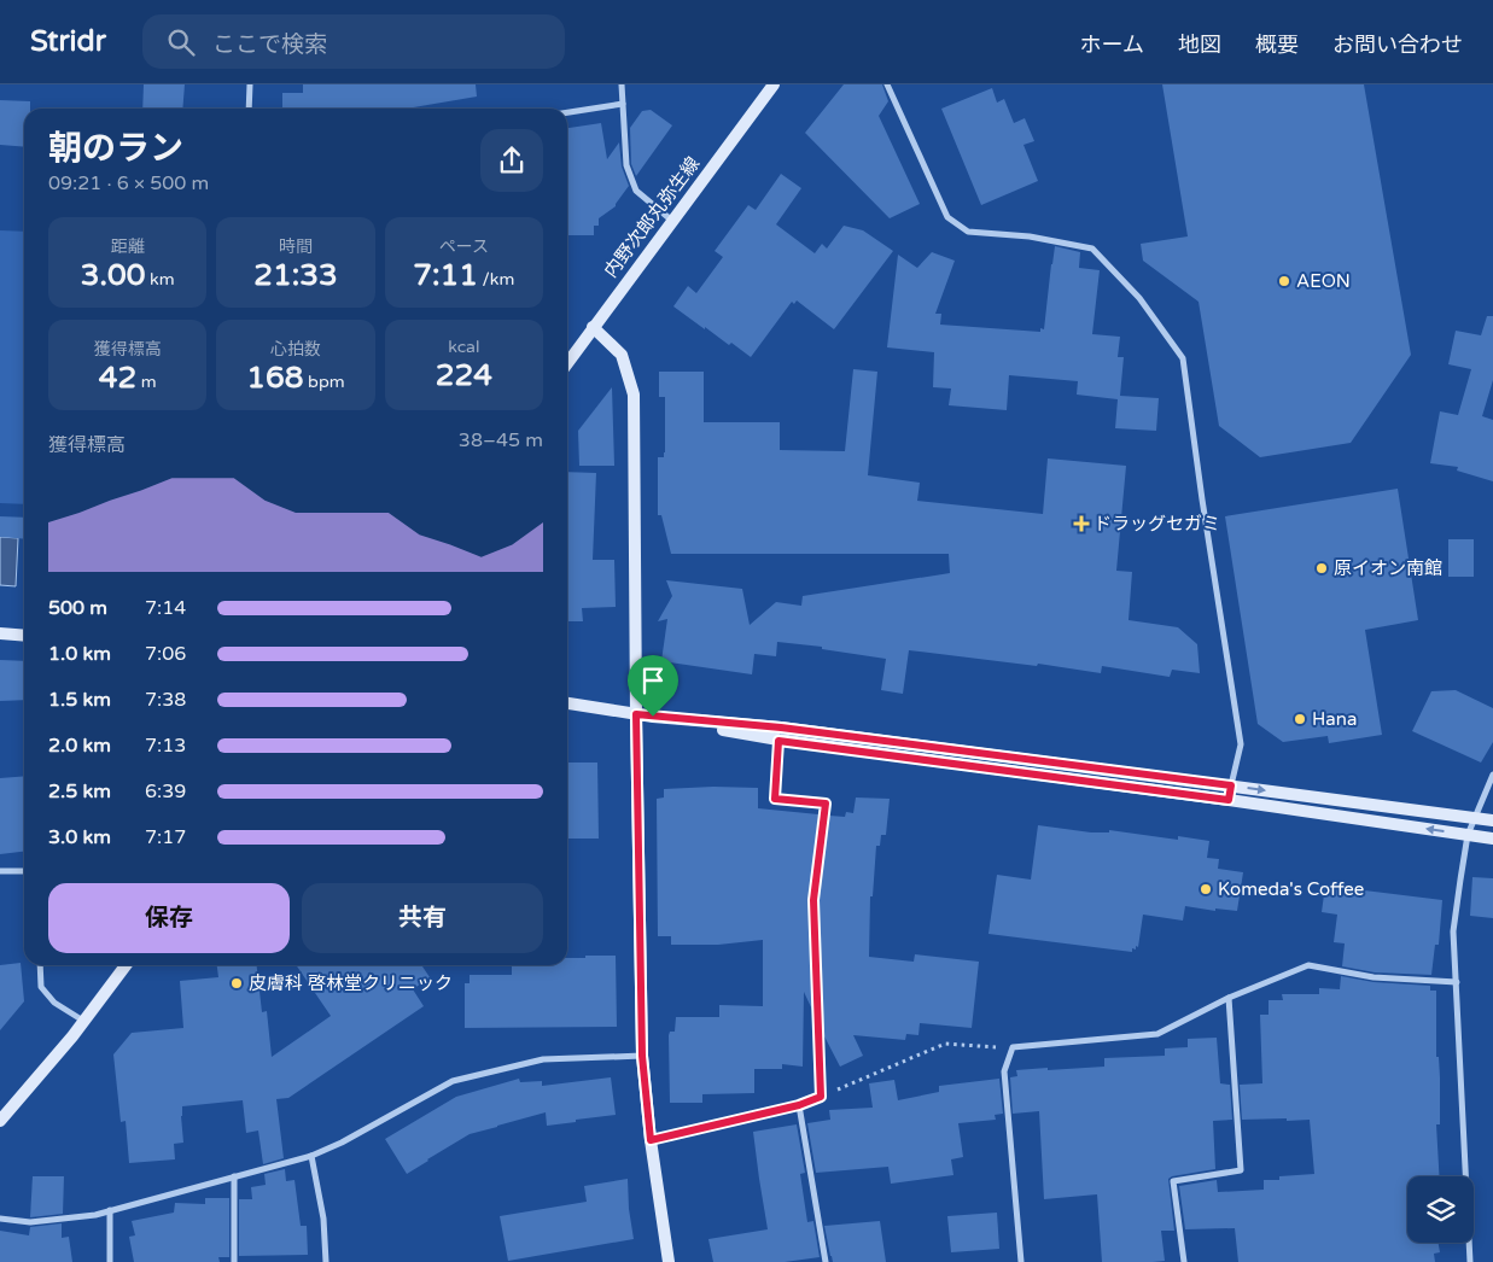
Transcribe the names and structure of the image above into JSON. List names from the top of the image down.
{
  "streets": {
    "street": ["内野次郎丸弥生線"]
  },
  "places": {
    "other": [
      "AEON",
      "原イオン南館",
      "Hana",
      "Komeda's Coffee",
      "皮膚科 啓林堂クリニック"
    ],
    "health": ["ドラッグセガミ"]
  },
  "page": {
    "header": "Stridr",
    "search": "ここで検索",
    "nav": [
      "ホーム",
      "地図",
      "概要",
      "お問い合わせ"
    ],
    "heading": ["朝のラン", "09:21 · 6 × 500 m"],
    "stats": [
      ["距離", "3.00 km"],
      ["時間", "21:33"],
      ["ペース", "7:11 /km"],
      ["獲得標高", "42 m"],
      ["心拍数", "168 bpm"],
      ["kcal", "224"]
    ],
    "chart": ["獲得標高", "38–45 m"],
    "list": [
      {
        "name": "500 m",
        "note": "7:14"
      },
      {
        "name": "1.0 km",
        "note": "7:06"
      },
      {
        "name": "1.5 km",
        "note": "7:38"
      },
      {
        "name": "2.0 km",
        "note": "7:13"
      },
      {
        "name": "2.5 km",
        "note": "6:39"
      },
      {
        "name": "3.0 km",
        "note": "7:17"
      }
    ],
    "buttons": ["保存", "共有"]
  }
}
